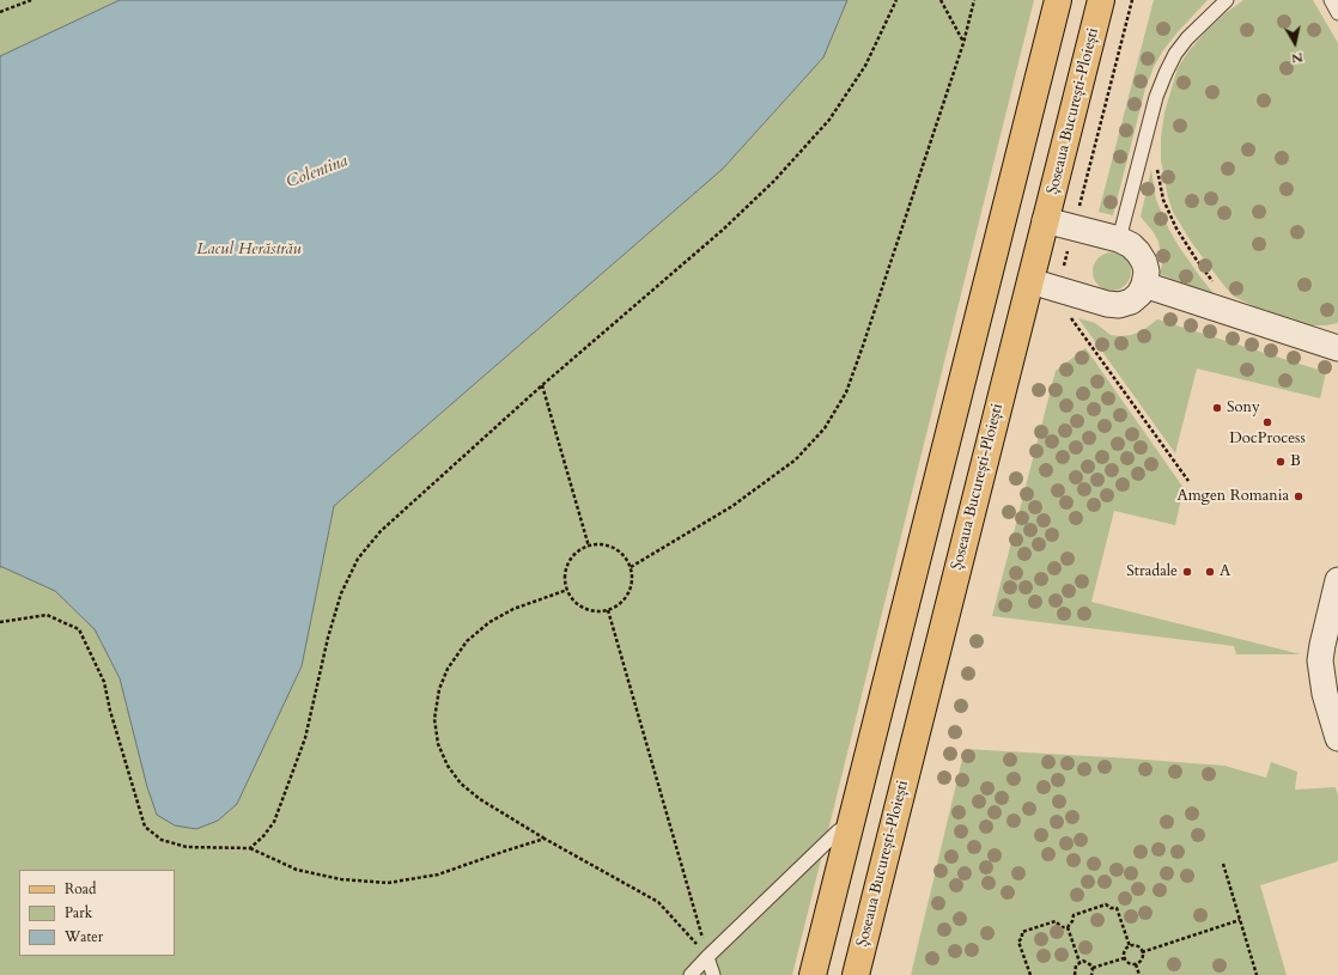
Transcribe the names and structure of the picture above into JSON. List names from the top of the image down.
{
  "streets": {
    "main road": ["Șoseaua București-Ploiești"]
  },
  "water": ["Colentina", "Lacul Herăstrău"],
  "places": [
    "Sony",
    "DocProcess",
    "B",
    "Amgen Romania",
    "Stradale",
    "A"
  ],
  "legend": ["Road", "Park", "Water"],
  "north": "bottom"
}
